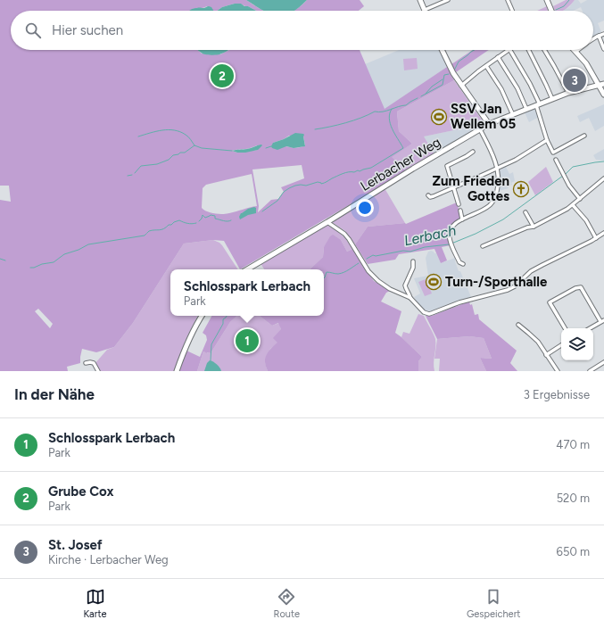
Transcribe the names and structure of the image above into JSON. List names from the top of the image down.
{
  "streets": {
    "street": ["Lerbacher Weg"]
  },
  "water": ["Lerbach"],
  "places": {
    "sports": ["SSV Jan Wellem 05", "Turn-/Sporthalle"],
    "church": ["Zum Frieden Gottes"]
  },
  "page": {
    "search": "Hier suchen",
    "pins": ["2", "3", "1"],
    "popup": ["Schlosspark Lerbach", "Park"],
    "heading": ["In der Nähe", "3 Ergebnisse"],
    "list": [
      {
        "mark": "1",
        "name": "Schlosspark Lerbach",
        "note": "Park",
        "value": "470 m"
      },
      {
        "mark": "2",
        "name": "Grube Cox",
        "note": "Park",
        "value": "520 m"
      },
      {
        "mark": "3",
        "name": "St. Josef",
        "note": "Kirche · Lerbacher Weg",
        "value": "650 m"
      }
    ],
    "nav": ["Karte", "Route", "Gespeichert"]
  }
}
